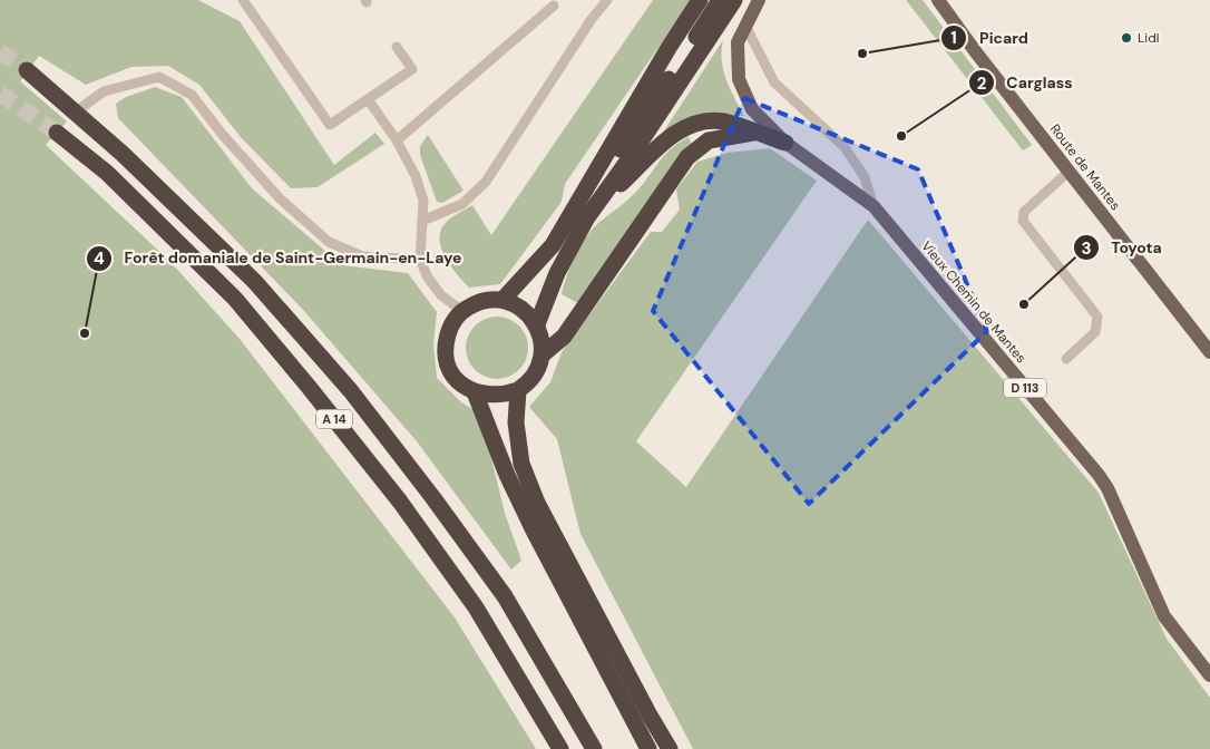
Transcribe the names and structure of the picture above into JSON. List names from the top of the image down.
{
  "streets": {
    "highway": ["A 14"],
    "main road": ["Route de Mantes", "Vieux Chemin de Mantes", "D 113"]
  },
  "places": [
    "Lidl",
    "Picard",
    "Carglass",
    "Toyota",
    "Forêt domaniale de Saint-Germain-en-Laye"
  ]
}
